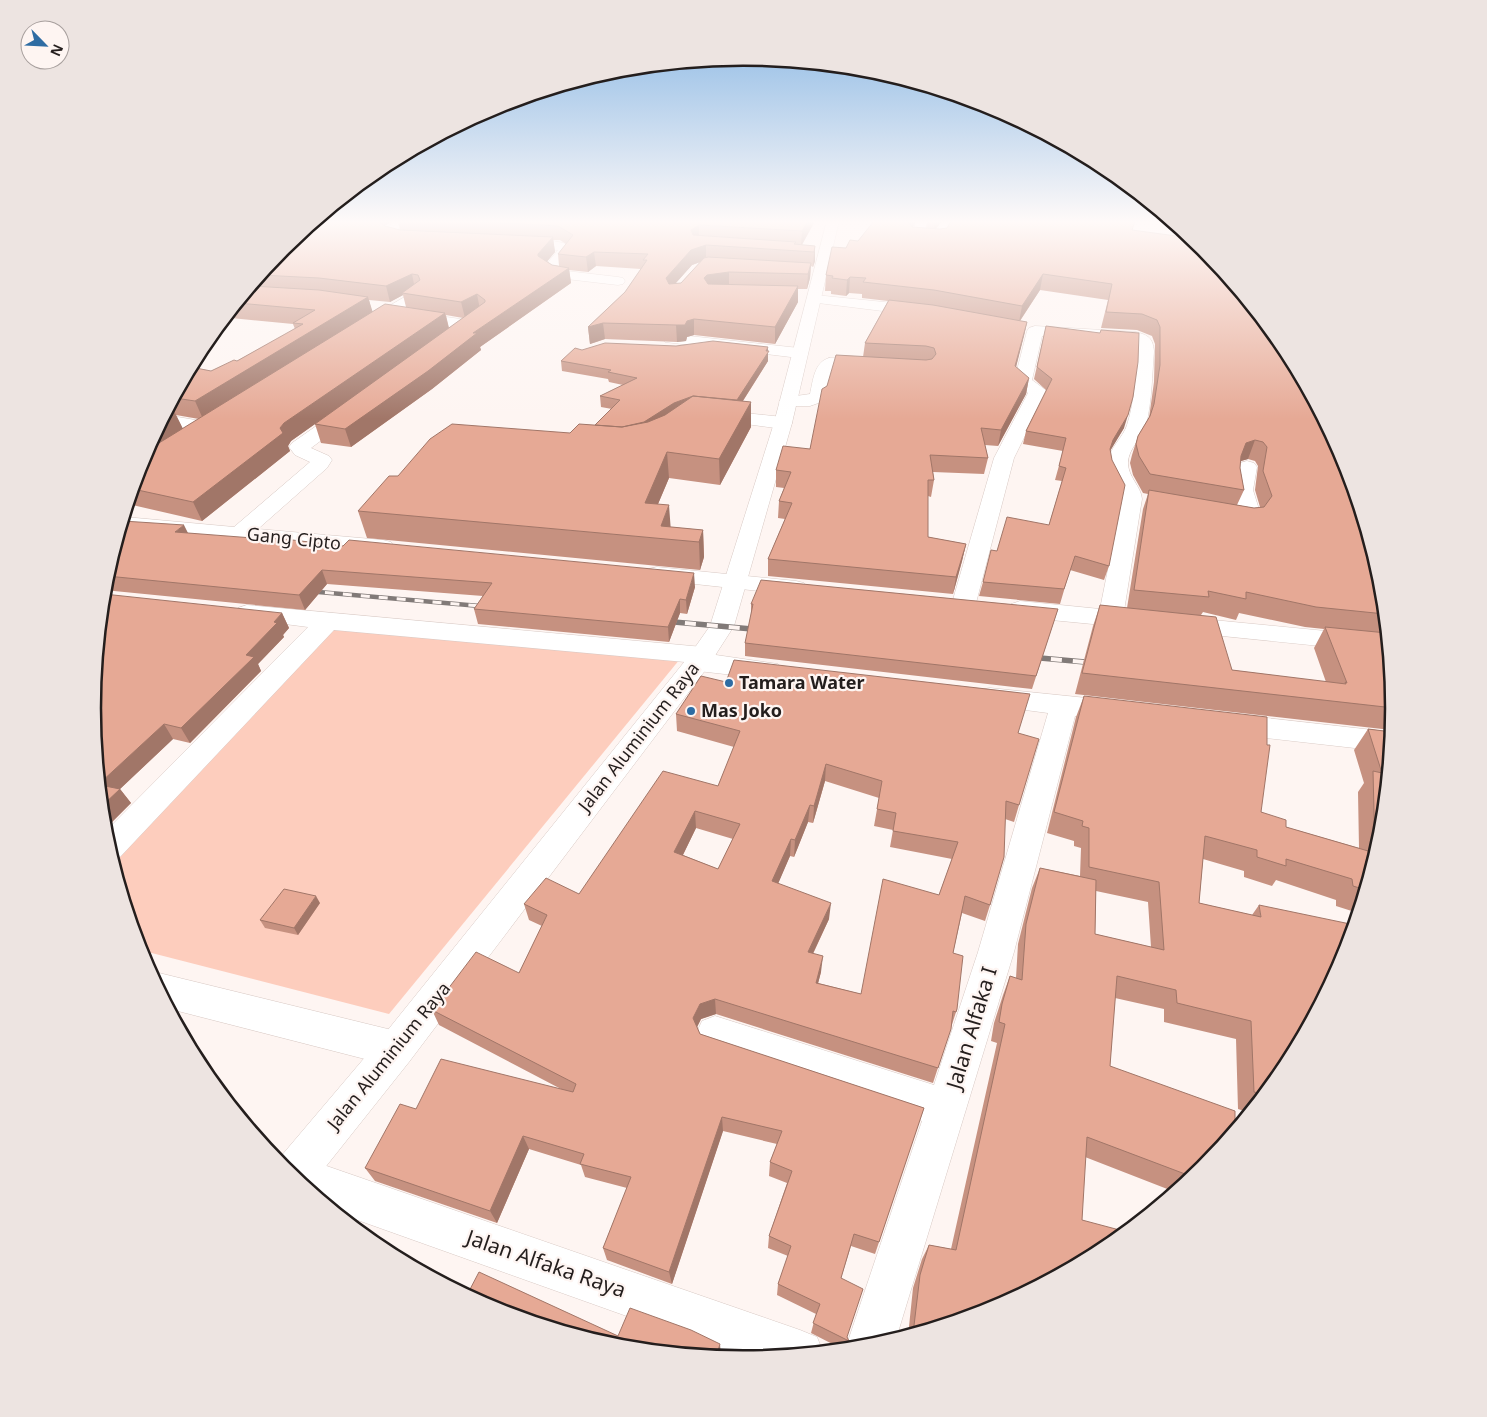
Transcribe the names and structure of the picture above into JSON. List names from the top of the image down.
{
  "streets": {
    "street": [
      "Gang Cipto",
      "Jalan Aluminium Raya",
      "Jalan Alfaka I",
      "Jalan Alfaka Raya"
    ]
  },
  "places": ["Tamara Water", "Mas Joko"],
  "north": "bottom right"
}
